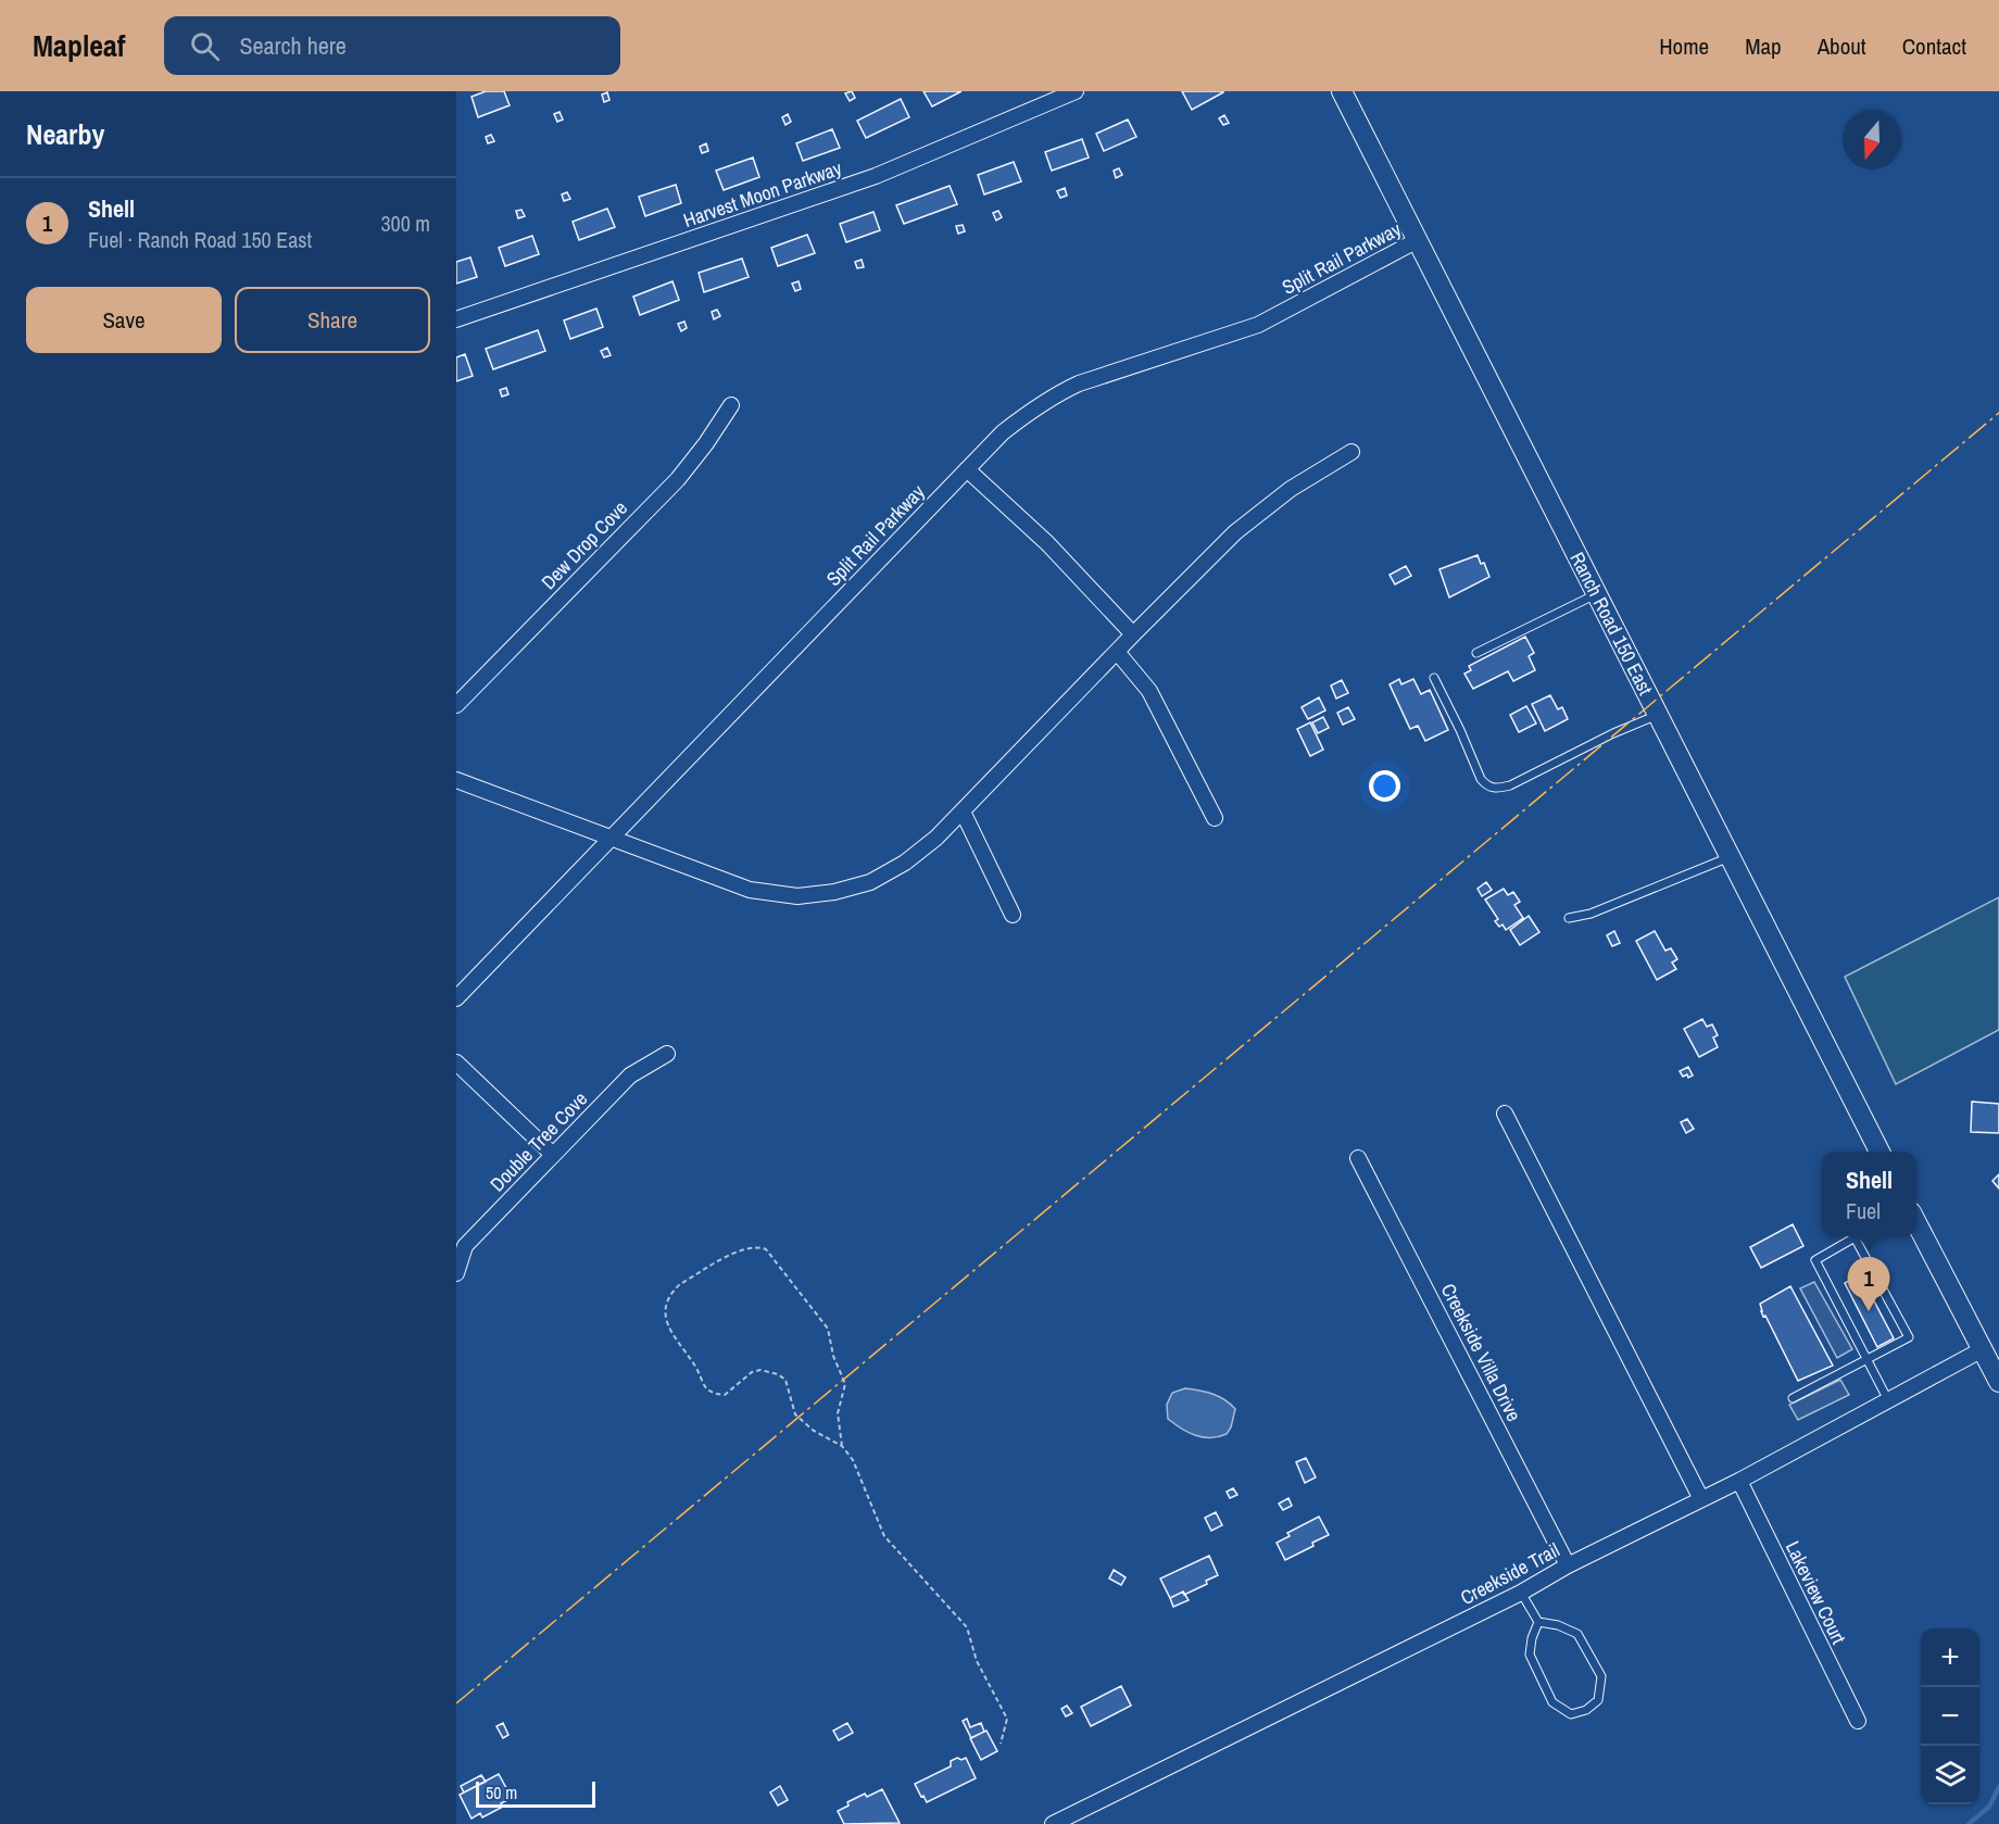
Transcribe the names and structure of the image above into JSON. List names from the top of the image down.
{
  "streets": {
    "main road": ["Ranch Road 150 East"],
    "street": [
      "Harvest Moon Parkway",
      "Split Rail Parkway",
      "Dew Drop Cove",
      "Double Tree Cove",
      "Creekside Villa Drive",
      "Creekside Trail",
      "Lakeview Court"
    ]
  },
  "crossings": [
    ["Split Rail Parkway", "Ranch Road 150 East"],
    ["Creekside Villa Drive", "Creekside Trail"],
    ["Creekside Trail", "Lakeview Court"]
  ],
  "scale_bar": "50 m",
  "north": "bottom",
  "page": {
    "header": "Mapleaf",
    "search": "Search here",
    "nav": [
      "Home",
      "Map",
      "About",
      "Contact"
    ],
    "heading": "Nearby",
    "list": [
      {
        "mark": "1",
        "name": "Shell",
        "note": "Fuel · Ranch Road 150 East",
        "value": "300 m"
      }
    ],
    "buttons": ["Save", "Share"],
    "popup": ["Shell", "Fuel"],
    "pins": "1",
    "map_buttons": ["+", "−"],
    "scale": "50 m"
  }
}
